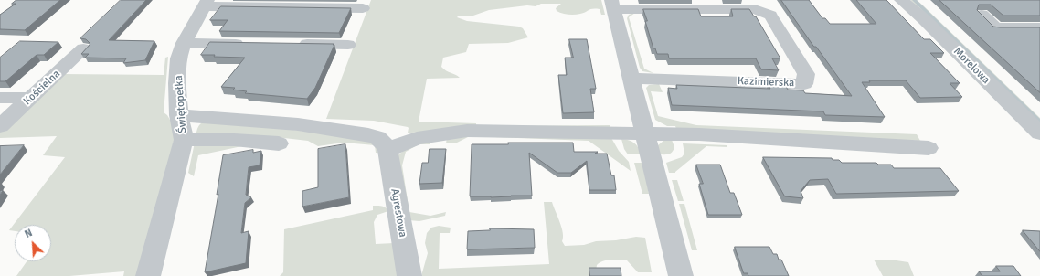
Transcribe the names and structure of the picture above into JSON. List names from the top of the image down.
{
  "streets": {
    "street": [
      "Morelowa",
      "Kazimierska",
      "Kościelna",
      "Świętopełka",
      "Agrestowa"
    ]
  },
  "north": "top left"
}
